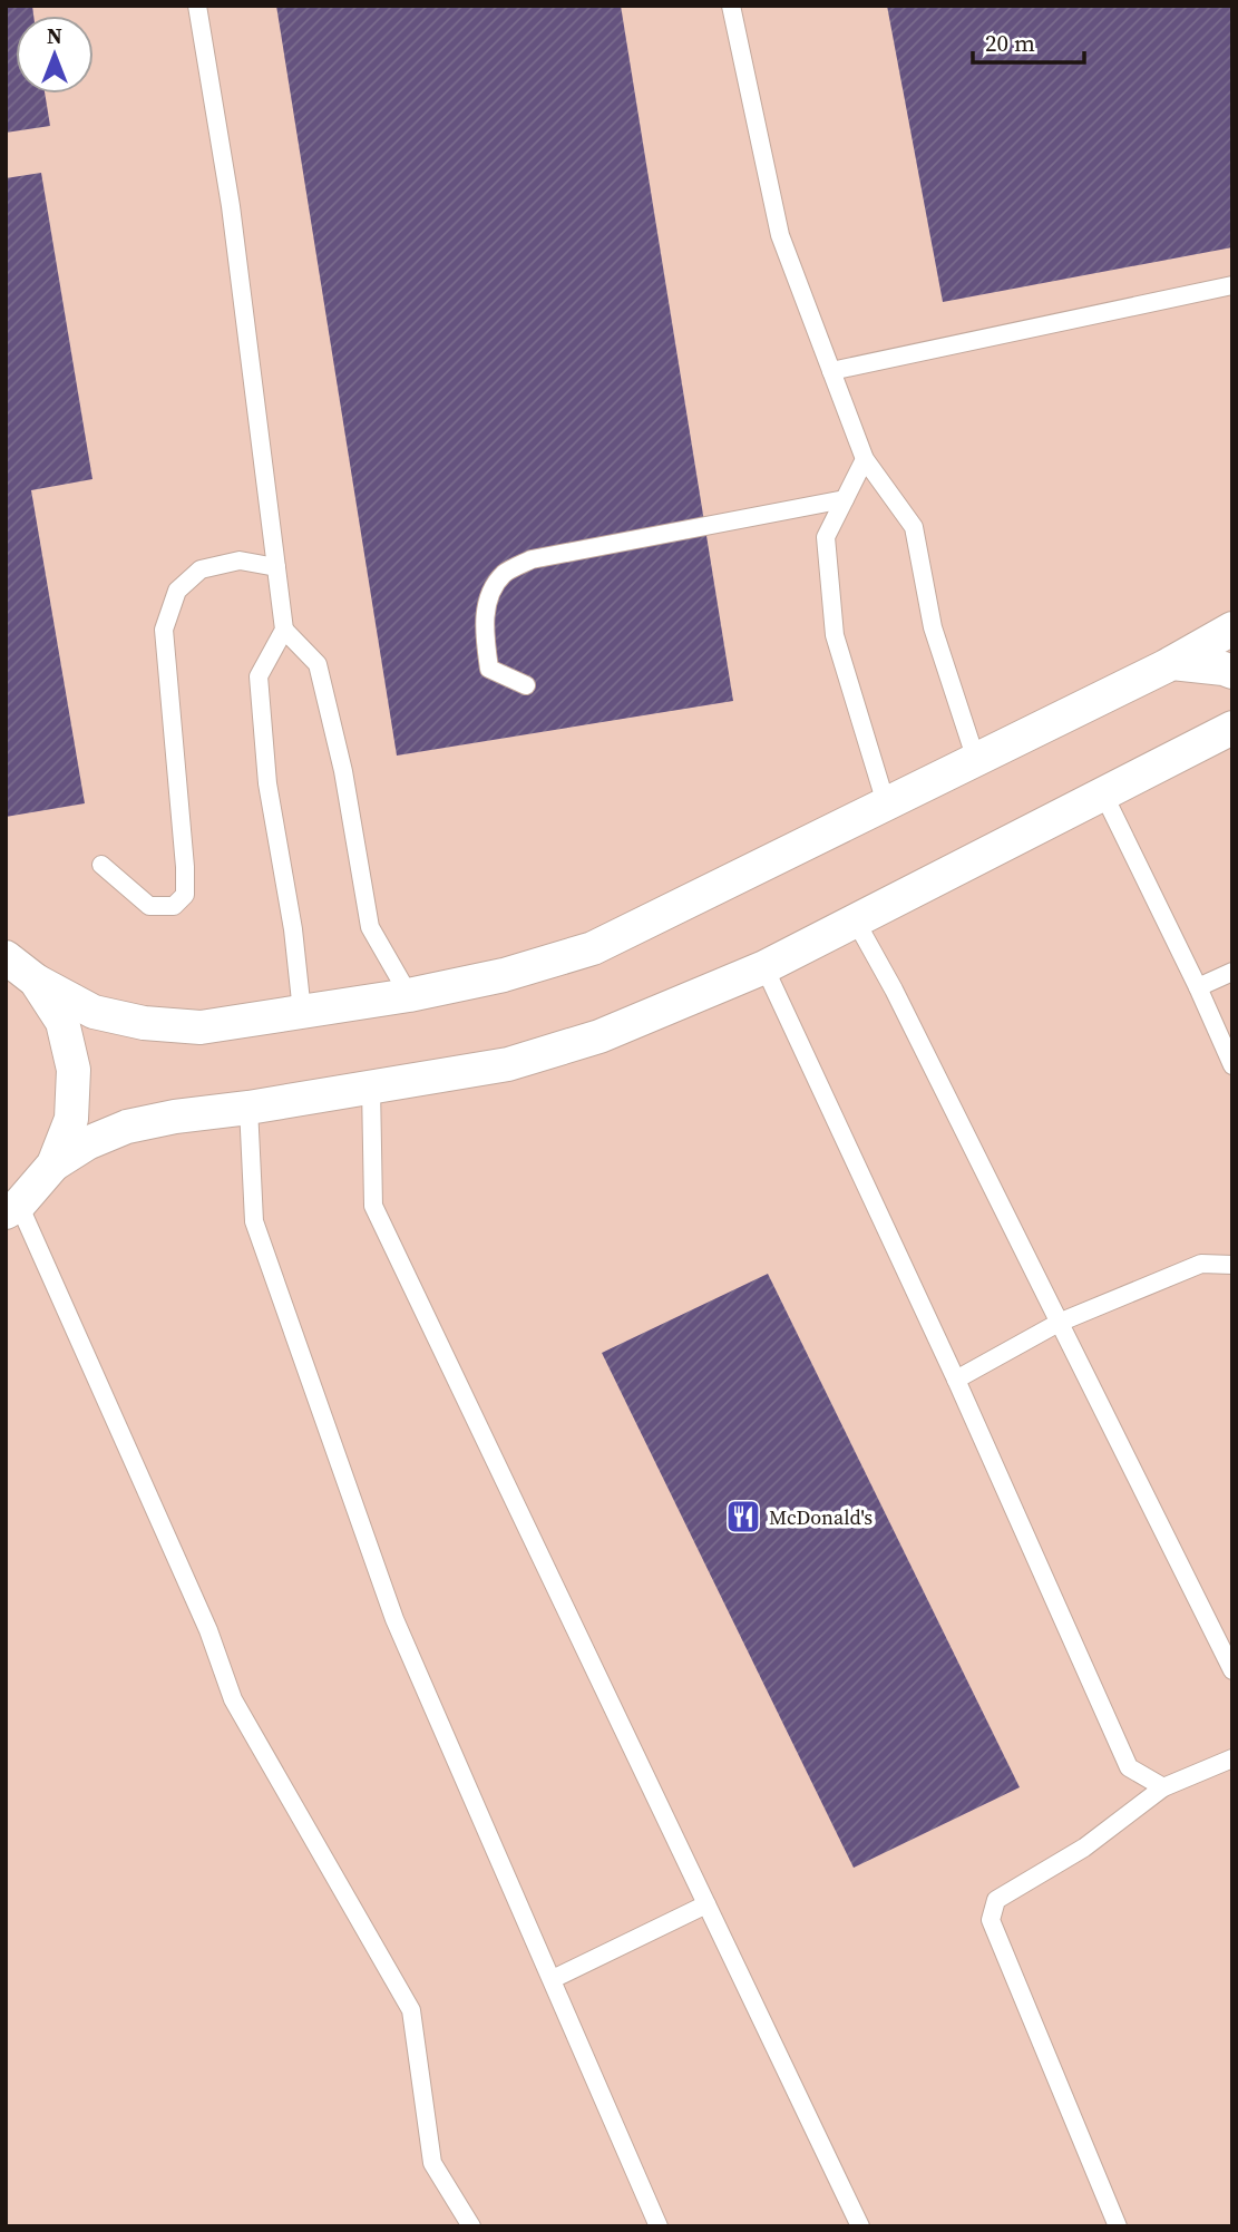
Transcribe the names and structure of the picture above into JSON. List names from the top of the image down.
{
  "places": {
    "restaurant": ["McDonald's"]
  },
  "scale_bar": "20 m",
  "north": "top"
}
